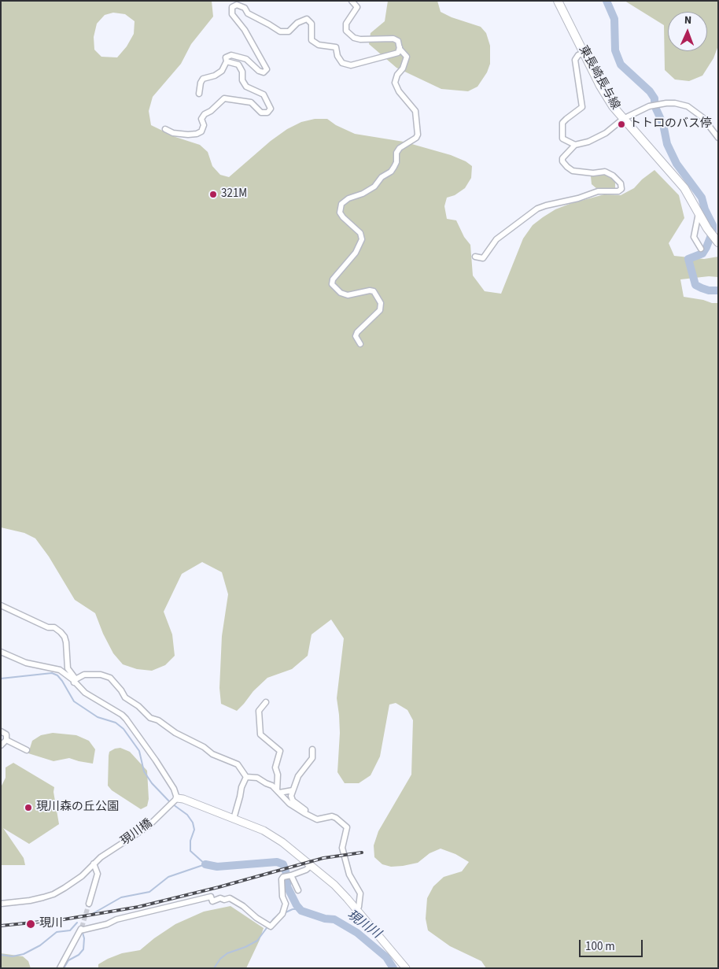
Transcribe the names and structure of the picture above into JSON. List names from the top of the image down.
{
  "streets": {
    "main road": ["東長崎長与線"],
    "street": ["現川橋"]
  },
  "water": ["現川川"],
  "places": [
    "トトロのバス停",
    "321M",
    "現川森の丘公園",
    "現川"
  ],
  "scale_bar": "100 m",
  "north": "top"
}
